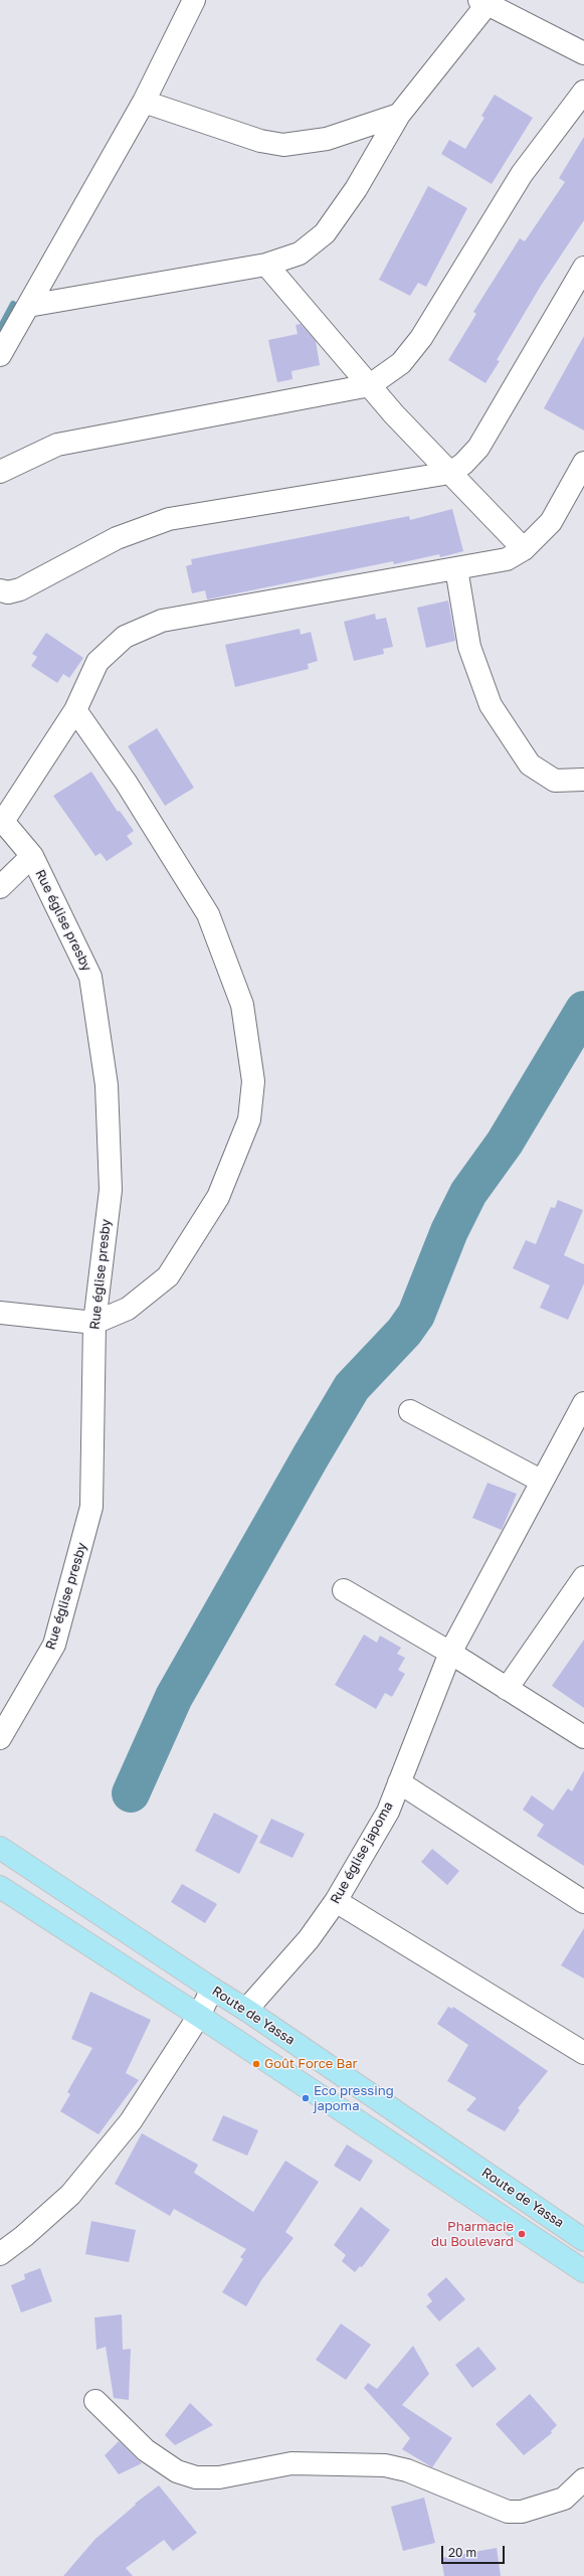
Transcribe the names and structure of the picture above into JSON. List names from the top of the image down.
{
  "streets": {
    "main road": ["Route de Yassa"],
    "street": ["Rue église presby", "Rue église japoma"]
  },
  "crossings": [
    ["Rue église japoma", "Route de Yassa"]
  ],
  "places": ["Goût Force Bar", "Eco pressing japoma", "Pharmacie du Boulevard"],
  "scale_bar": "20 m"
}
